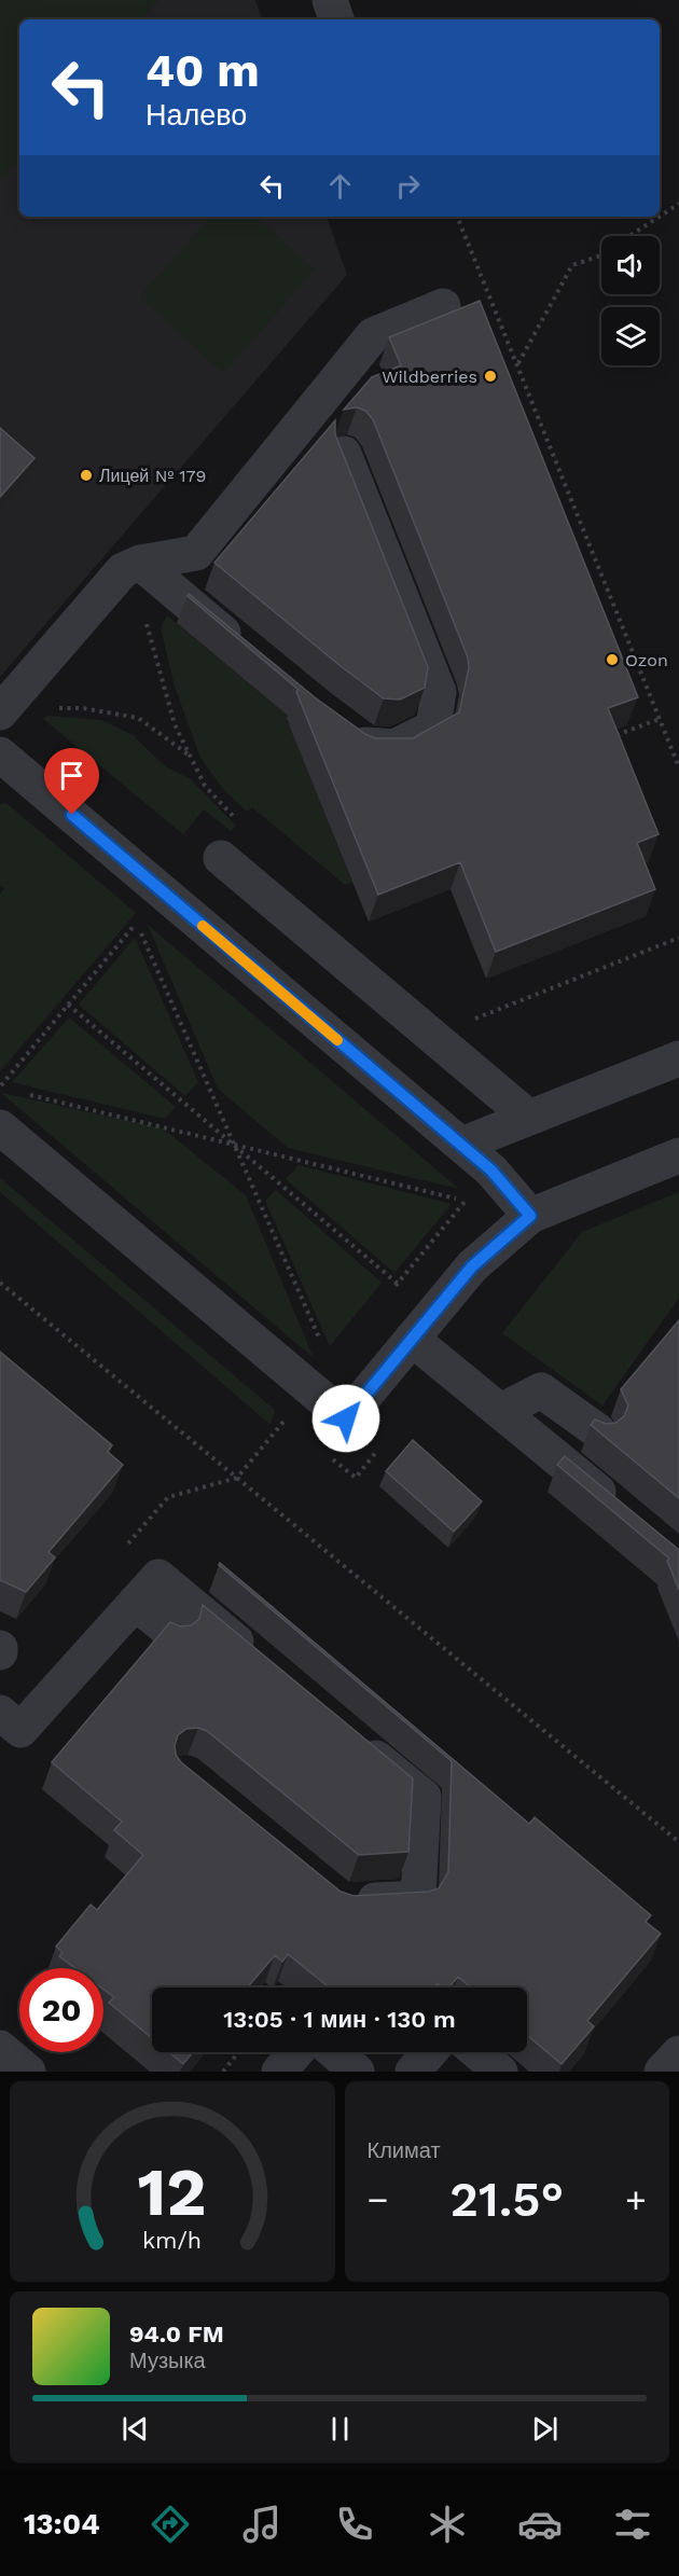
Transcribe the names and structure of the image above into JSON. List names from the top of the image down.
{
  "places": ["Wildberries", "Лицей № 179", "Ozon"],
  "page": {
    "turn": ["40 m", "Налево"],
    "limit": "20",
    "trip": "13:05 · 1 мин · 130 m",
    "tile": "Климат",
    "heat": ["−", "21.5°", "+"],
    "song": ["94.0 FM", "Музыка"],
    "tabs": "13:04",
    "gauge": ["12", "km/h"]
  }
}
